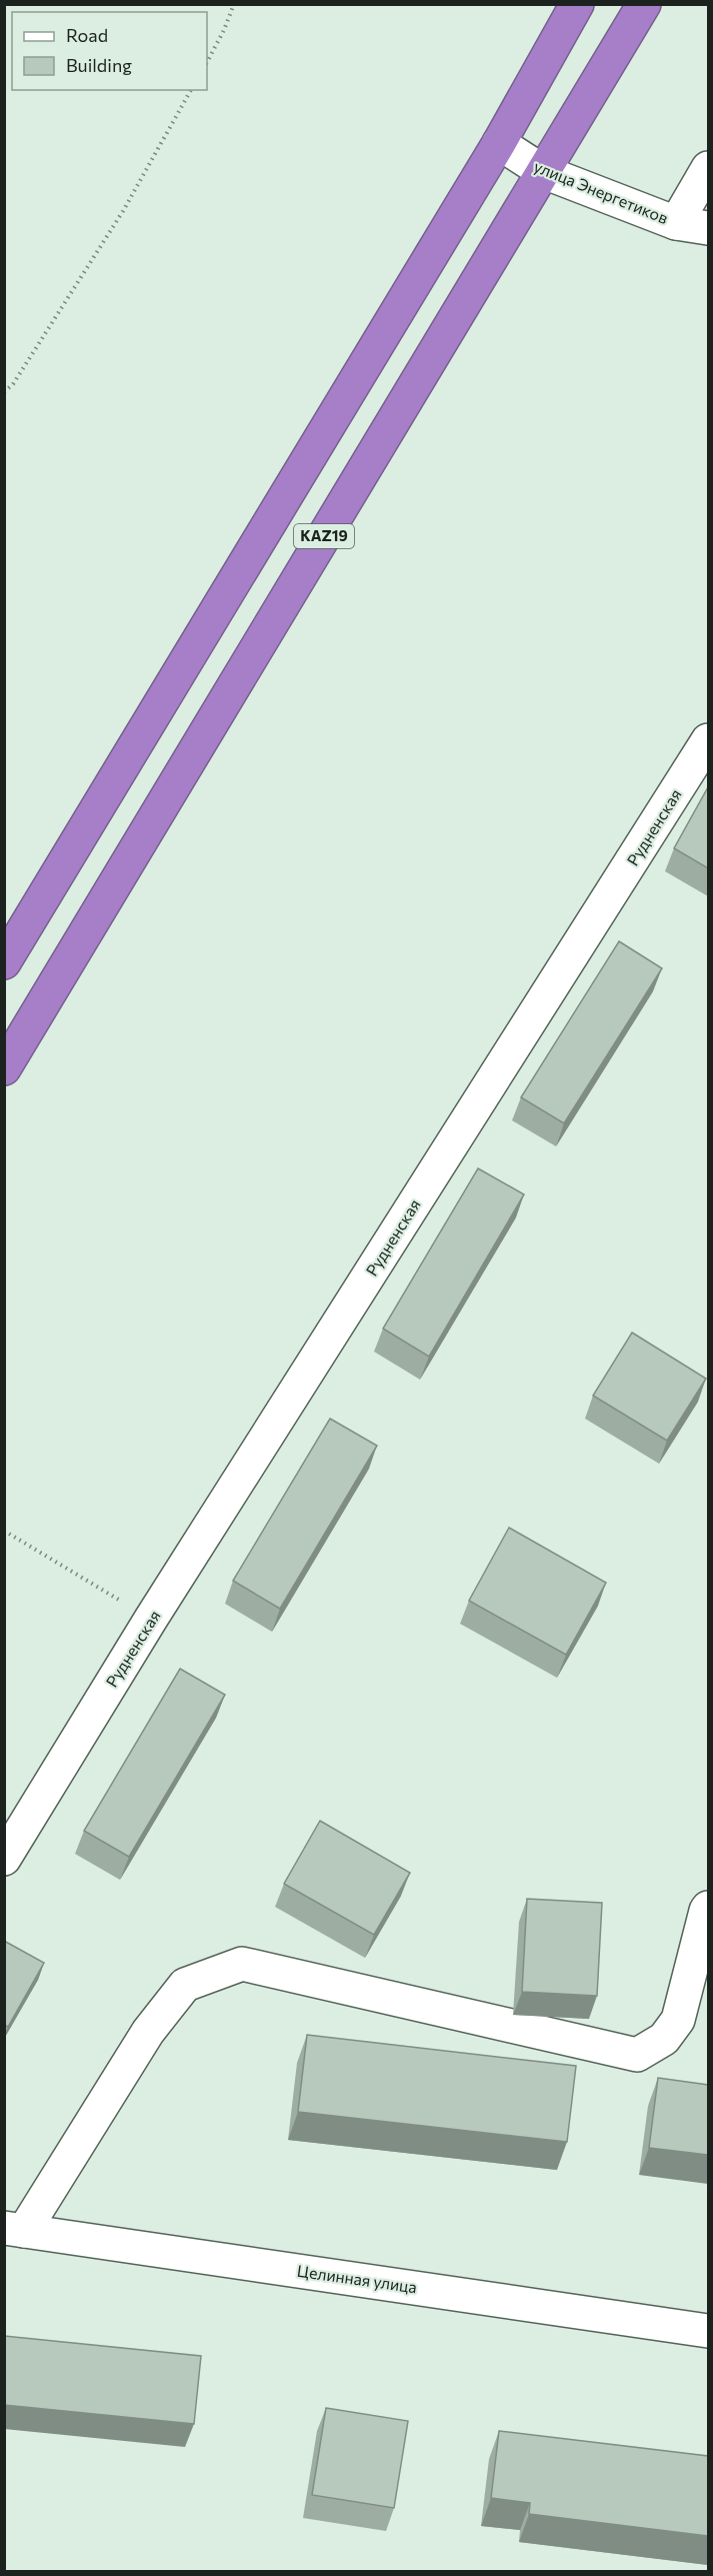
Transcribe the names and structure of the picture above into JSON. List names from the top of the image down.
{
  "streets": {
    "highway": ["KAZ19"],
    "street": ["улица Энергетиков", "Рудненская", "Целинная улица"]
  },
  "crossings": [
    ["улица Энергетиков", "KAZ19"]
  ],
  "legend": ["Road", "Building"]
}
